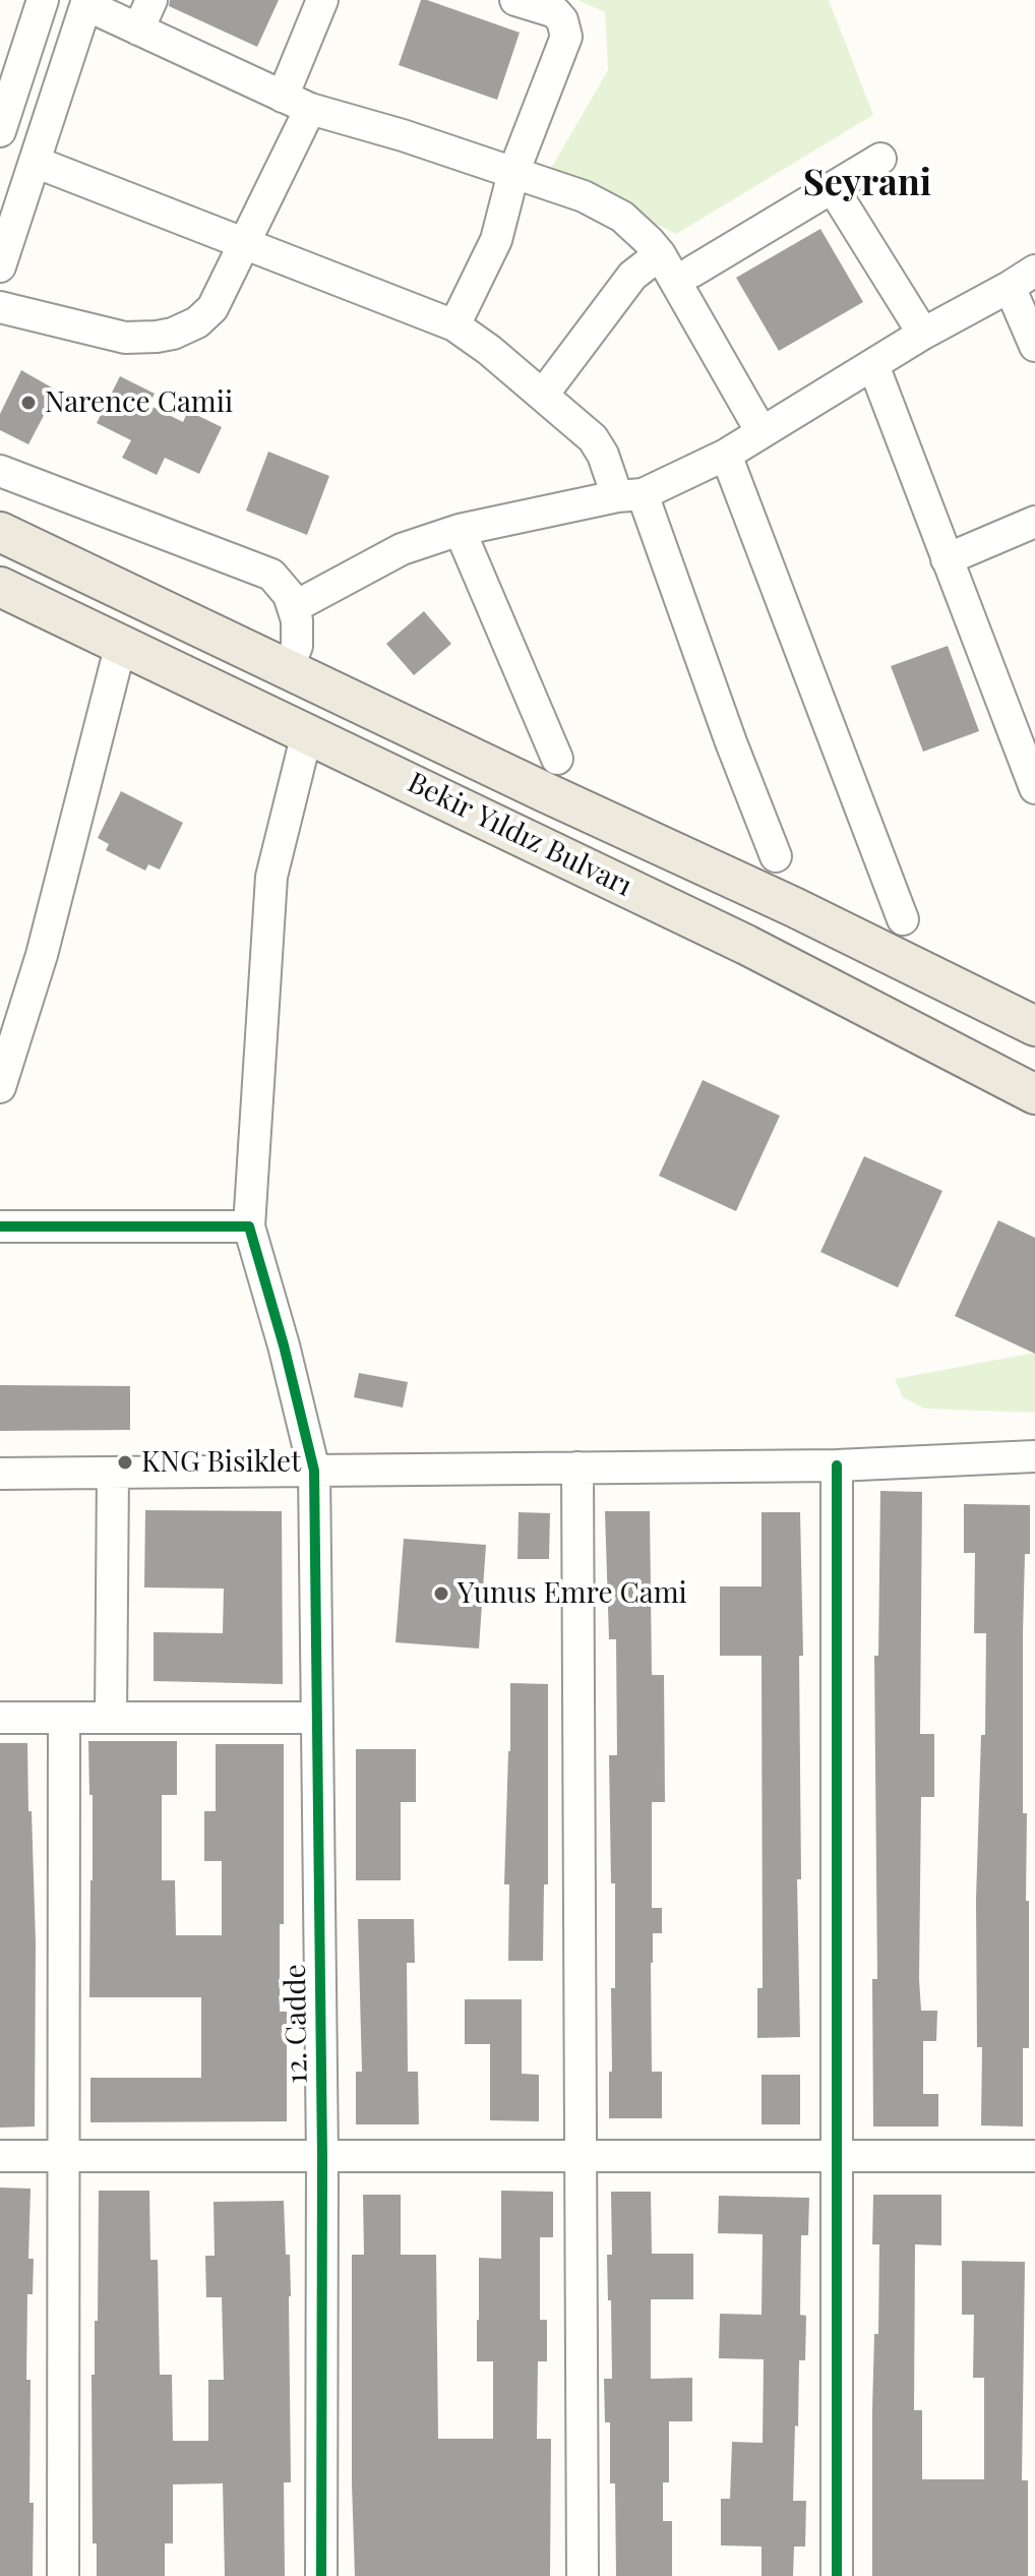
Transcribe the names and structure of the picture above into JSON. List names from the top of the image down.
{
  "streets": {
    "main road": ["Bekir Yıldız Bulvarı"],
    "street": ["12. Cadde"]
  },
  "crossings": [
    ["Bekir Yıldız Bulvarı", "12. Cadde"]
  ],
  "districts": ["Seyrani"],
  "places": ["Narence Camii", "KNG Bisiklet", "Yunus Emre Cami"]
}
